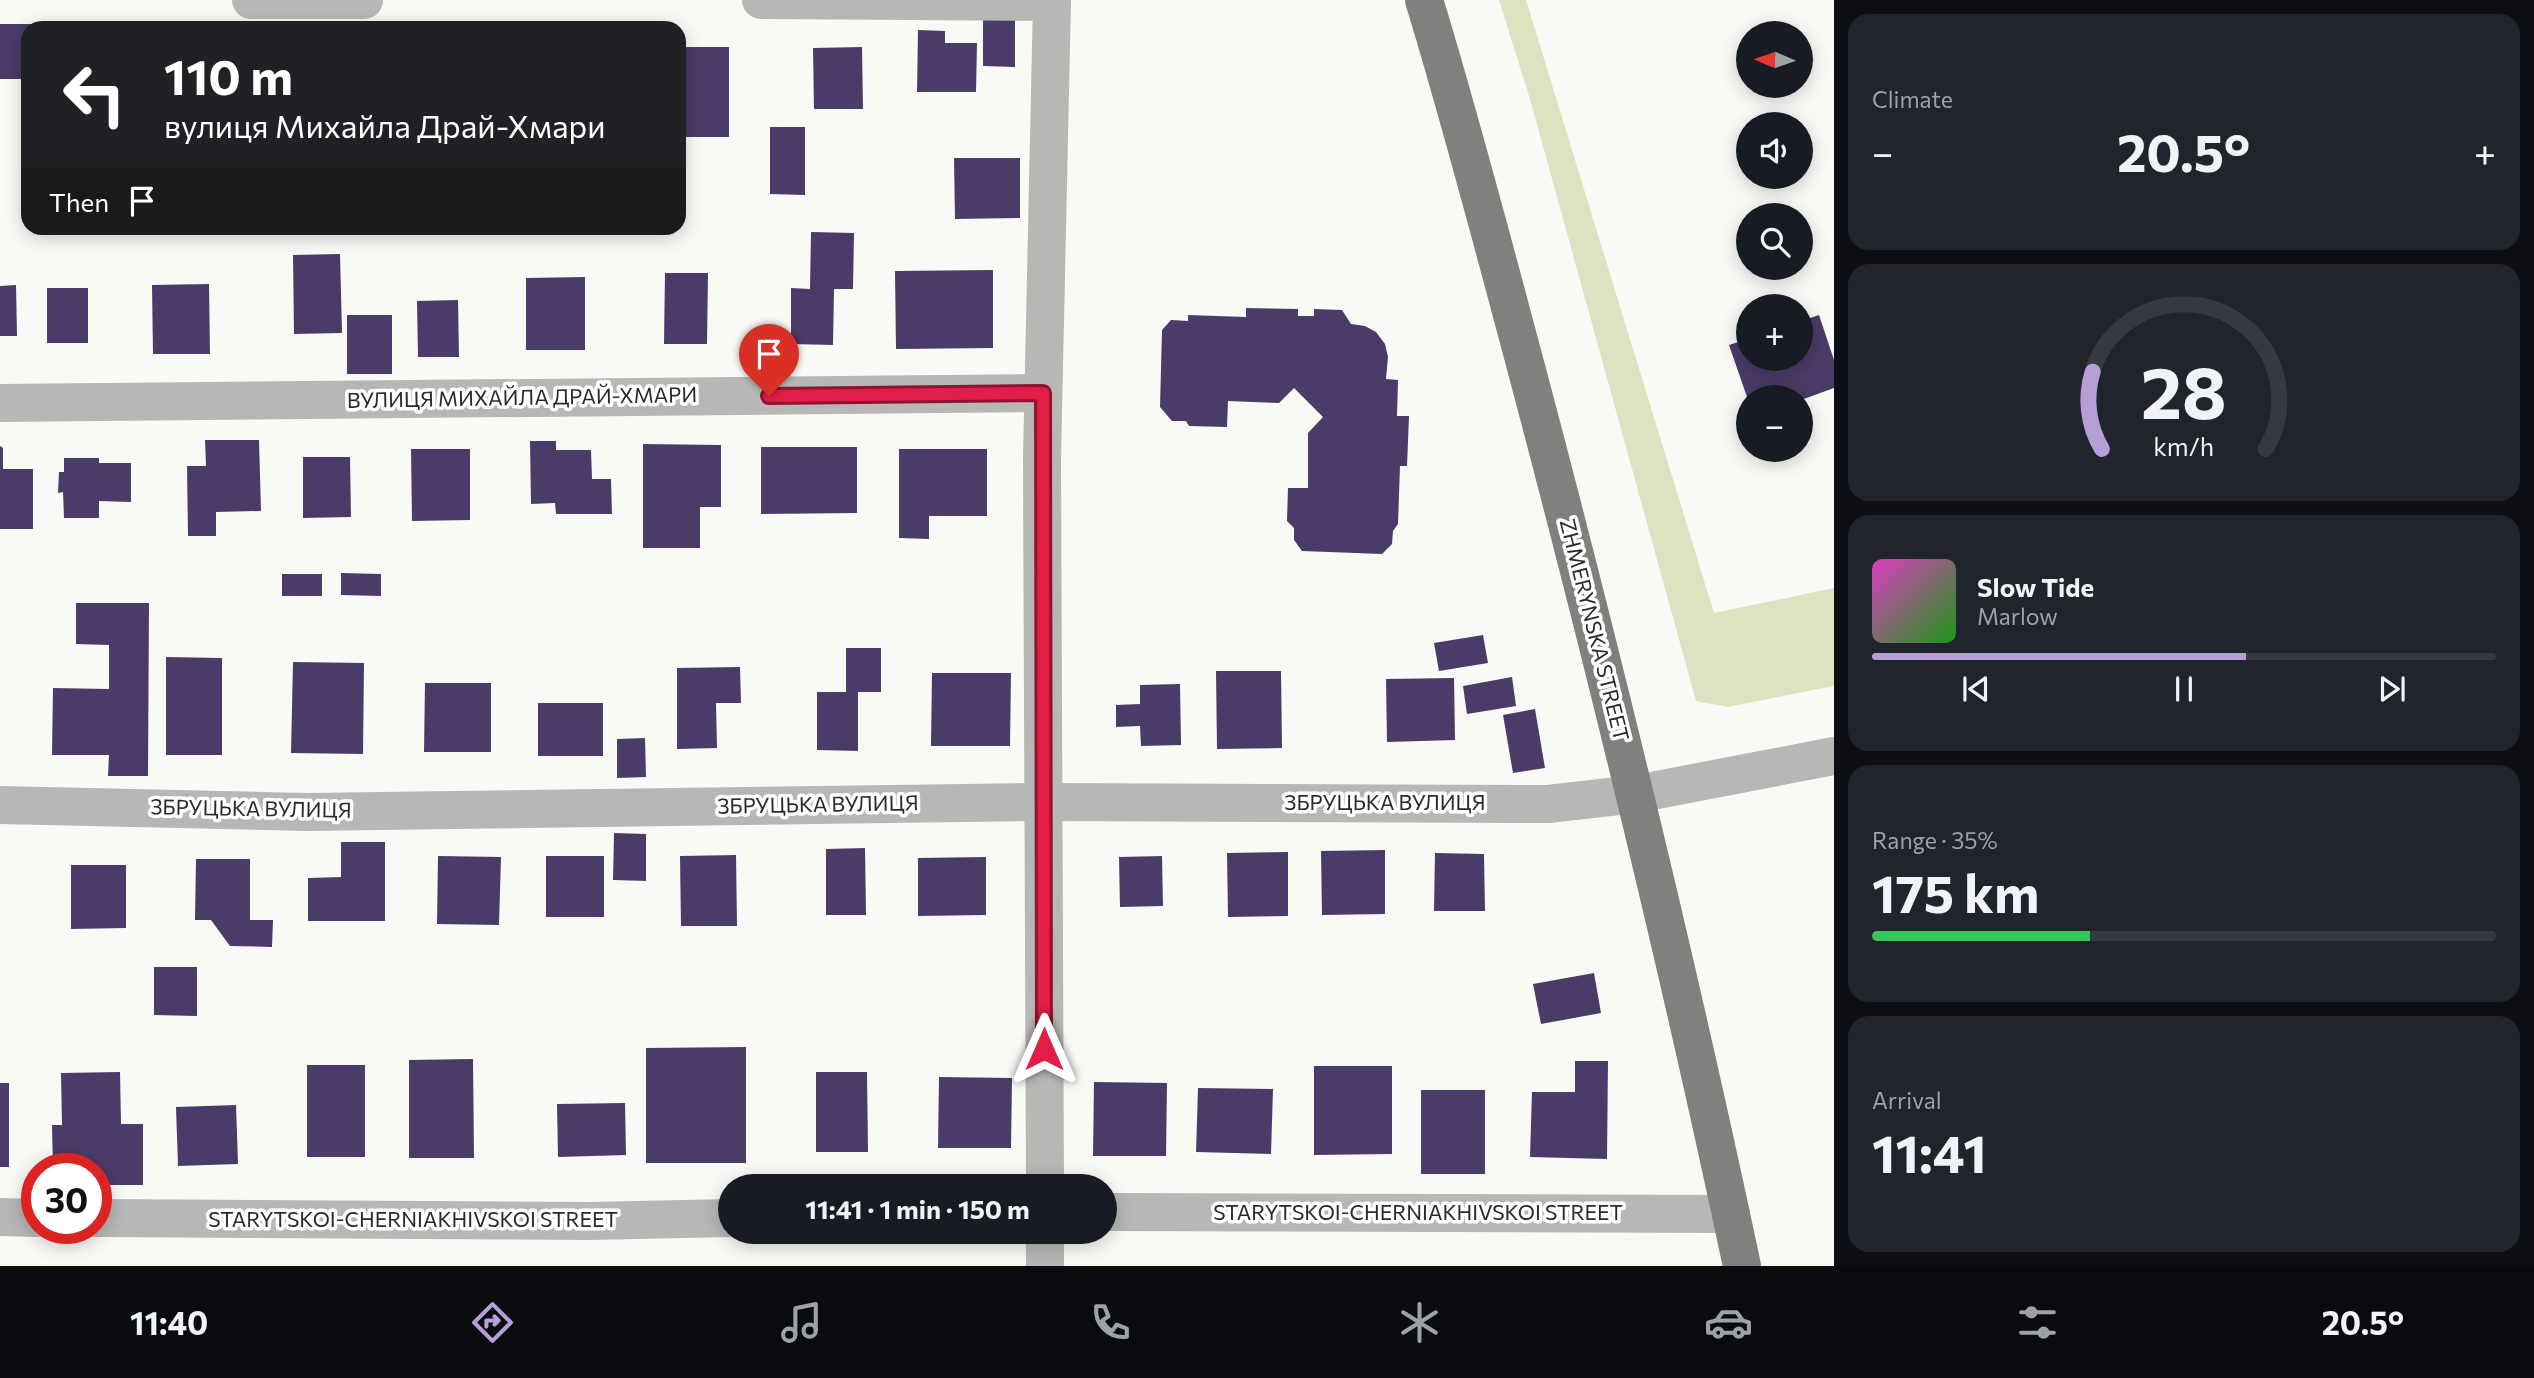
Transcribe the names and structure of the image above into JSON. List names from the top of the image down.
{
  "streets": {
    "main road": ["ZHMERYNSKA STREET"],
    "street": ["ВУЛИЦЯ МИХАЙЛА ДРАЙ-ХМАРИ", "ЗБРУЦЬКА ВУЛИЦЯ", "STARYTSKOI-CHERNIAKHIVSKOI STREET"]
  },
  "crossings": [
    ["ZHMERYNSKA STREET", "ЗБРУЦЬКА ВУЛИЦЯ"],
    ["ZHMERYNSKA STREET", "STARYTSKOI-CHERNIAKHIVSKOI STREET"]
  ],
  "north": "left",
  "page": {
    "tile": [
      "Climate",
      ["Range · 35%", "175 km"],
      ["Arrival", "11:41"]
    ],
    "map_buttons": ["+", "−"],
    "turn": ["110 m", "вулиця Михайла Драй-Хмари"],
    "heat": ["−", "20.5°", "+"],
    "then": "Then",
    "song": ["Slow Tide", "Marlow"],
    "limit": "30",
    "trip": "11:41 · 1 min · 150 m",
    "tabs": ["11:40", "20.5°"],
    "gauge": ["28", "km/h"]
  }
}
